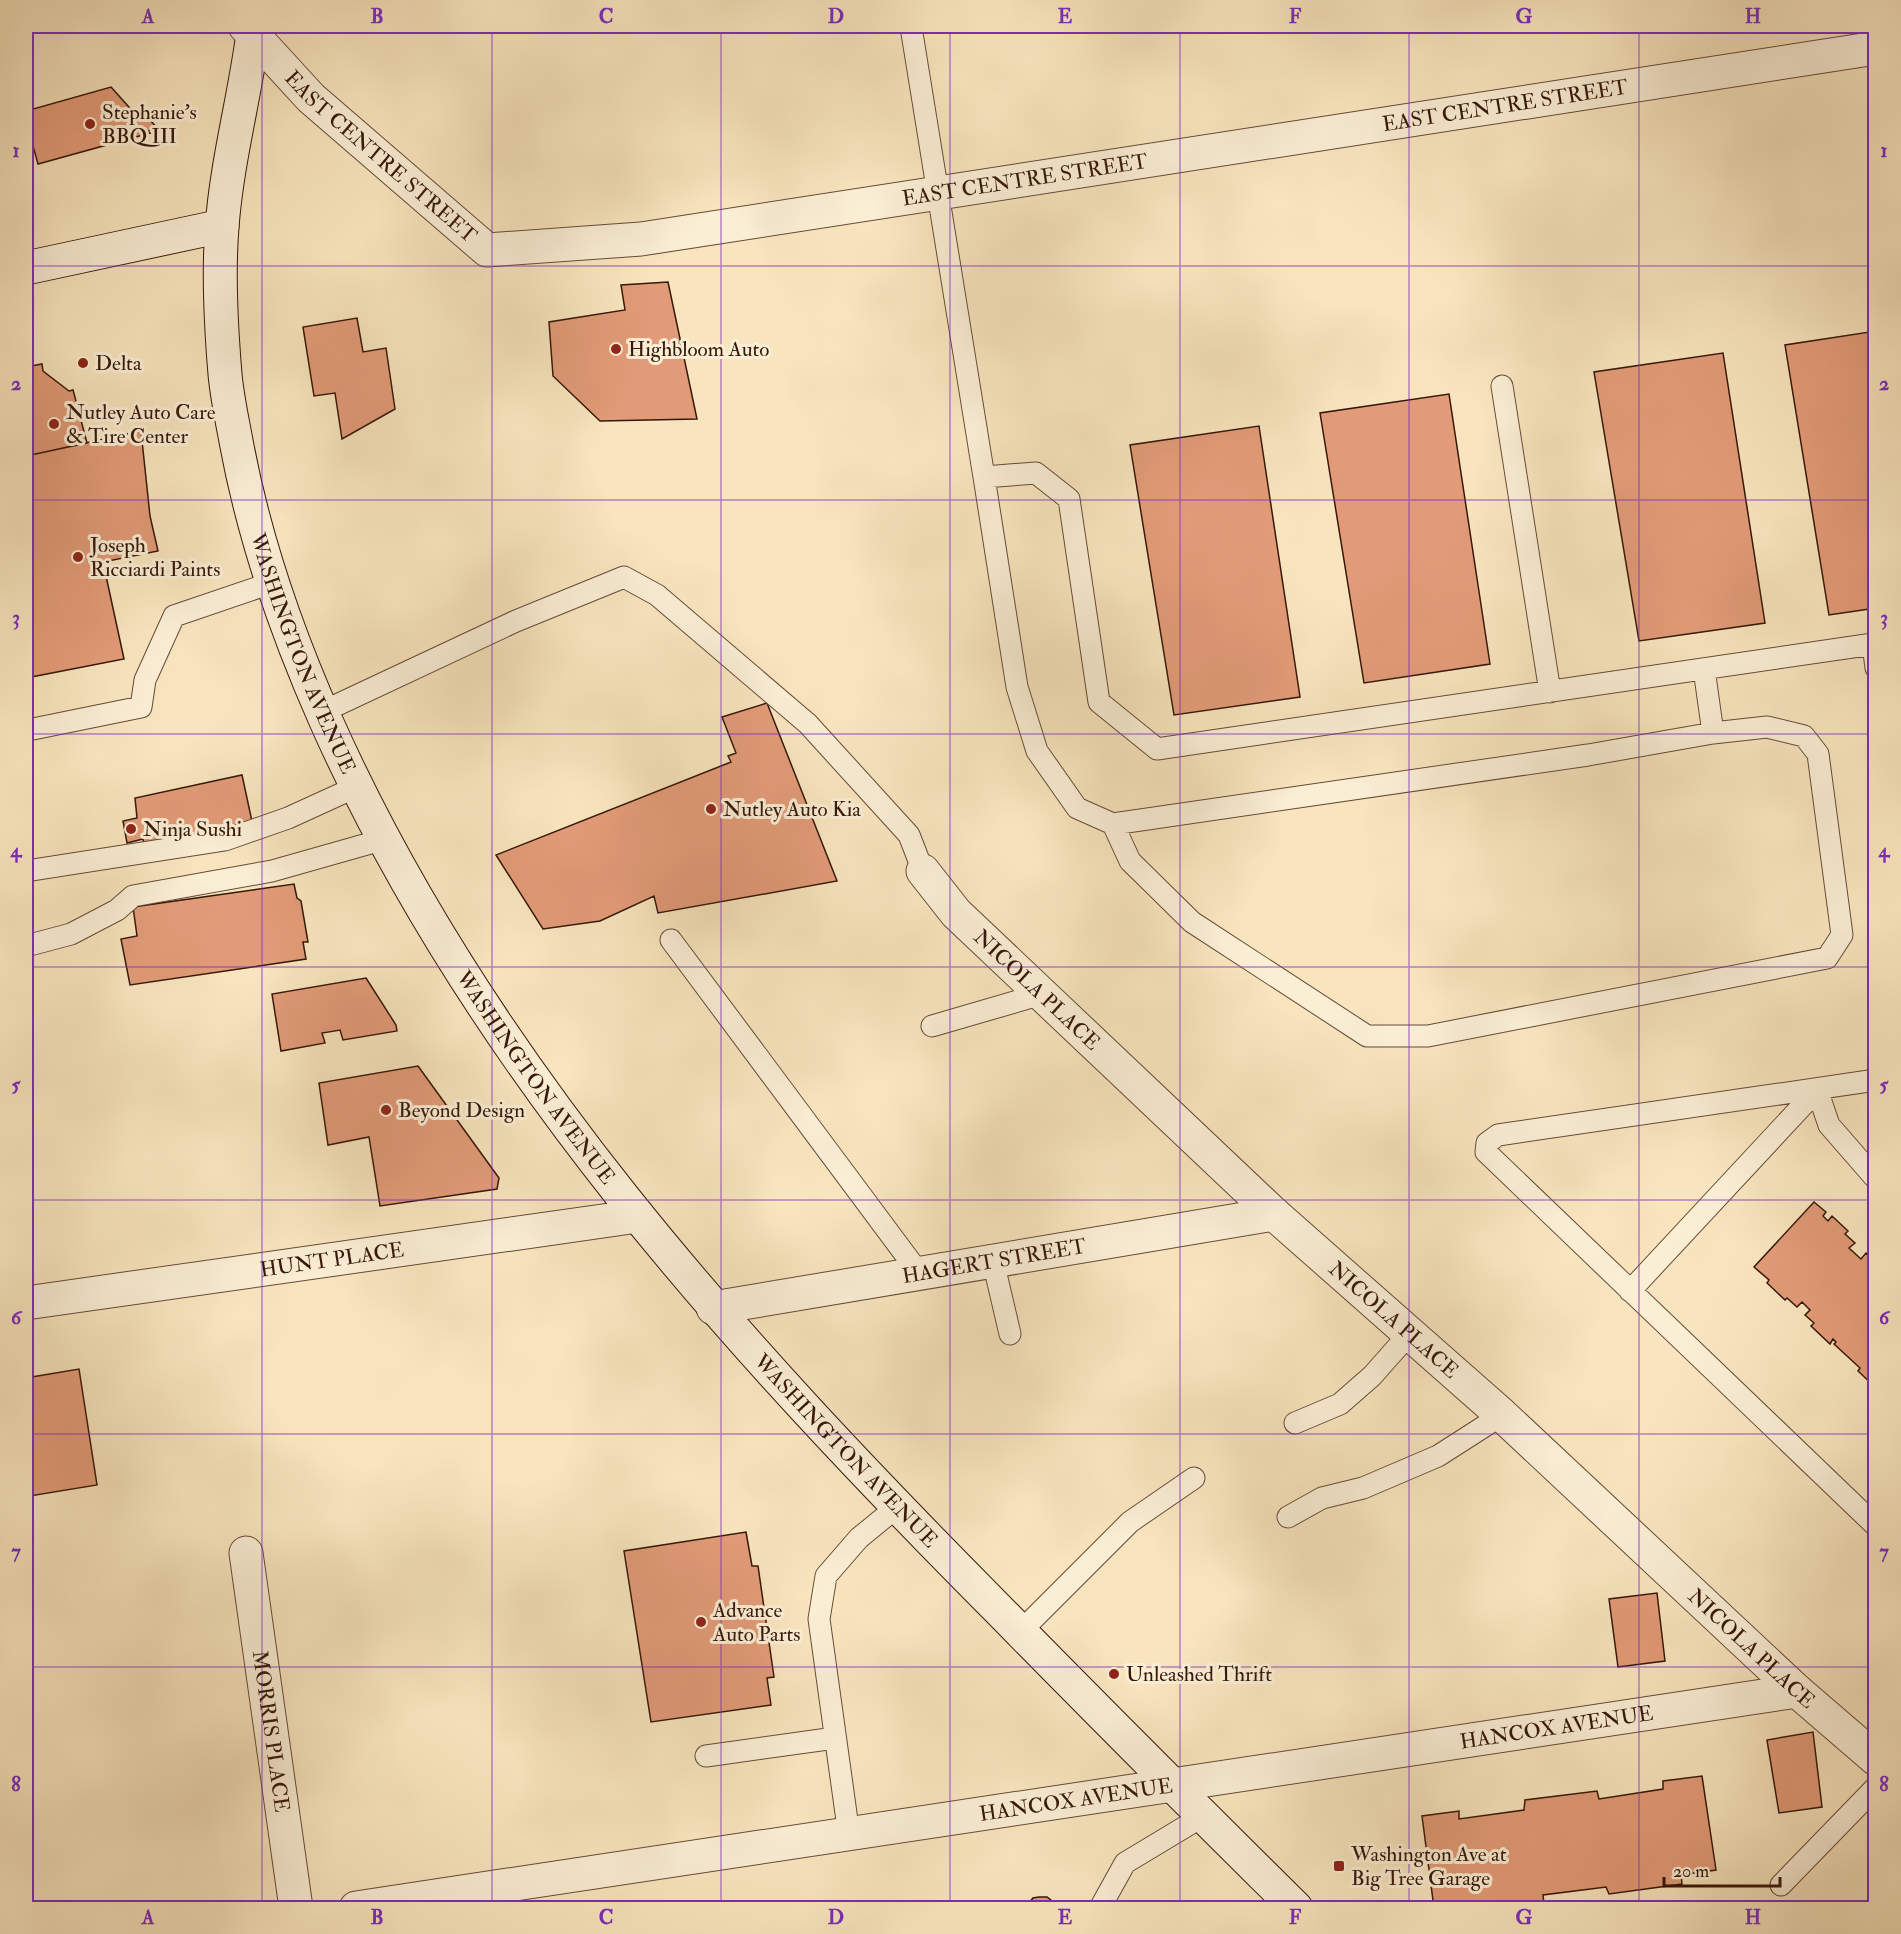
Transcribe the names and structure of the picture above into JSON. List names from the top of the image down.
{
  "streets": {
    "street": [
      "EAST CENTRE STREET",
      "WASHINGTON AVENUE",
      "NICOLA PLACE",
      "HUNT PLACE",
      "HAGERT STREET",
      "HANCOX AVENUE",
      "MORRIS PLACE"
    ]
  },
  "crossings": [
    ["EAST CENTRE STREET", "WASHINGTON AVENUE"],
    ["WASHINGTON AVENUE", "HUNT PLACE"],
    ["WASHINGTON AVENUE", "HAGERT STREET"],
    ["WASHINGTON AVENUE", "HANCOX AVENUE"],
    ["NICOLA PLACE", "HAGERT STREET"],
    ["NICOLA PLACE", "HANCOX AVENUE"]
  ],
  "places": {
    "other": [
      "Stephanie's BBQ III",
      "Highbloom Auto",
      "Delta",
      "Nutley Auto Care & Tire Center",
      "Joseph Ricciardi Paints",
      "Nutley Auto Kia",
      "Ninja Sushi",
      "Beyond Design",
      "Advance Auto Parts",
      "Unleashed Thrift"
    ],
    "transit": ["Washington Ave at Big Tree Garage"]
  },
  "scale_bar": "20 m",
  "grid": {
    "columns": [
      "A",
      "B",
      "C",
      "D",
      "E",
      "F",
      "G",
      "H"
    ],
    "rows": [
      "1",
      "2",
      "3",
      "4",
      "5",
      "6",
      "7",
      "8"
    ]
  }
}
